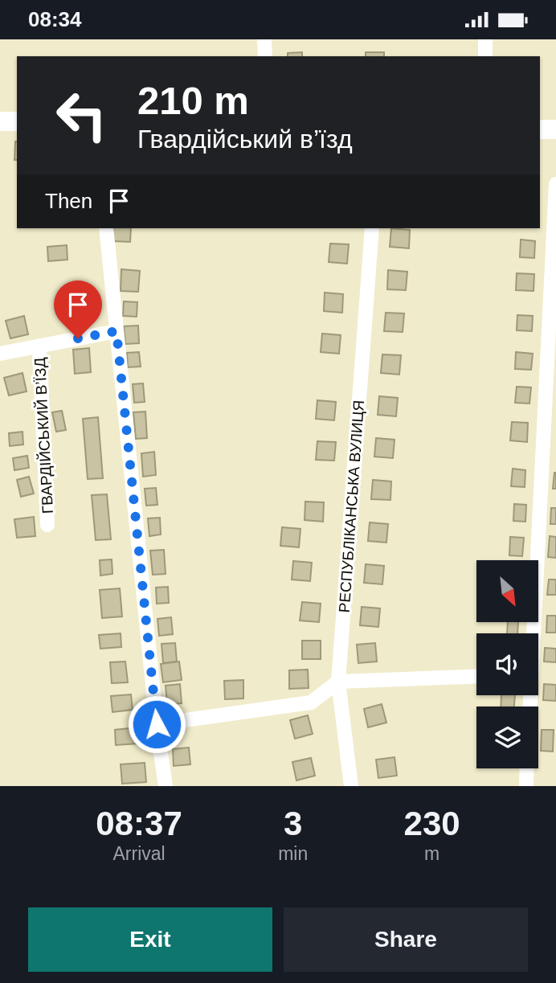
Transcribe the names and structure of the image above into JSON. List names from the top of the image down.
{
  "streets": {
    "street": ["ГВАРДІЙСЬКИЙ В’ЇЗД", "РЕСПУБЛІКАНСЬКА ВУЛИЦЯ"]
  },
  "north": "bottom right",
  "page": {
    "status": "08:34",
    "turn": ["210 m", "Гвардійський в’їзд"],
    "then": "Then",
    "eta": [
      "08:37",
      "Arrival",
      "3",
      "min",
      "230",
      "m"
    ],
    "buttons": ["Exit", "Share"]
  }
}
